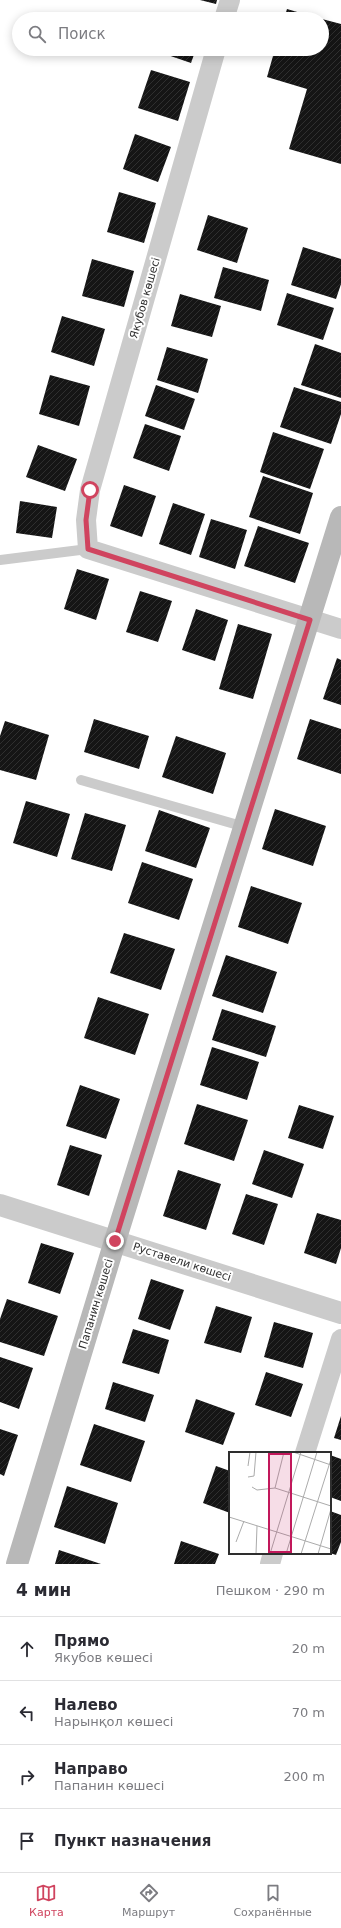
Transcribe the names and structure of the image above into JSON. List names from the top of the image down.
{
  "streets": {
    "main road": ["Папанин көшесі"],
    "street": ["Якубов көшесі", "Руставели көшесі"]
  },
  "crossings": [
    ["Руставели көшесі", "Папанин көшесі"]
  ],
  "page": {
    "search": "Поиск",
    "heading": ["4 мин", "Пешком · 290 m"],
    "list": [
      ["Прямо", "Якубов көшесі", "20 m"],
      ["Налево", "Нарынқол көшесі", "70 m"],
      ["Направо", "Папанин көшесі", "200 m"],
      "Пункт назначения"
    ],
    "nav": ["Карта", "Маршрут", "Сохранённые"]
  }
}
